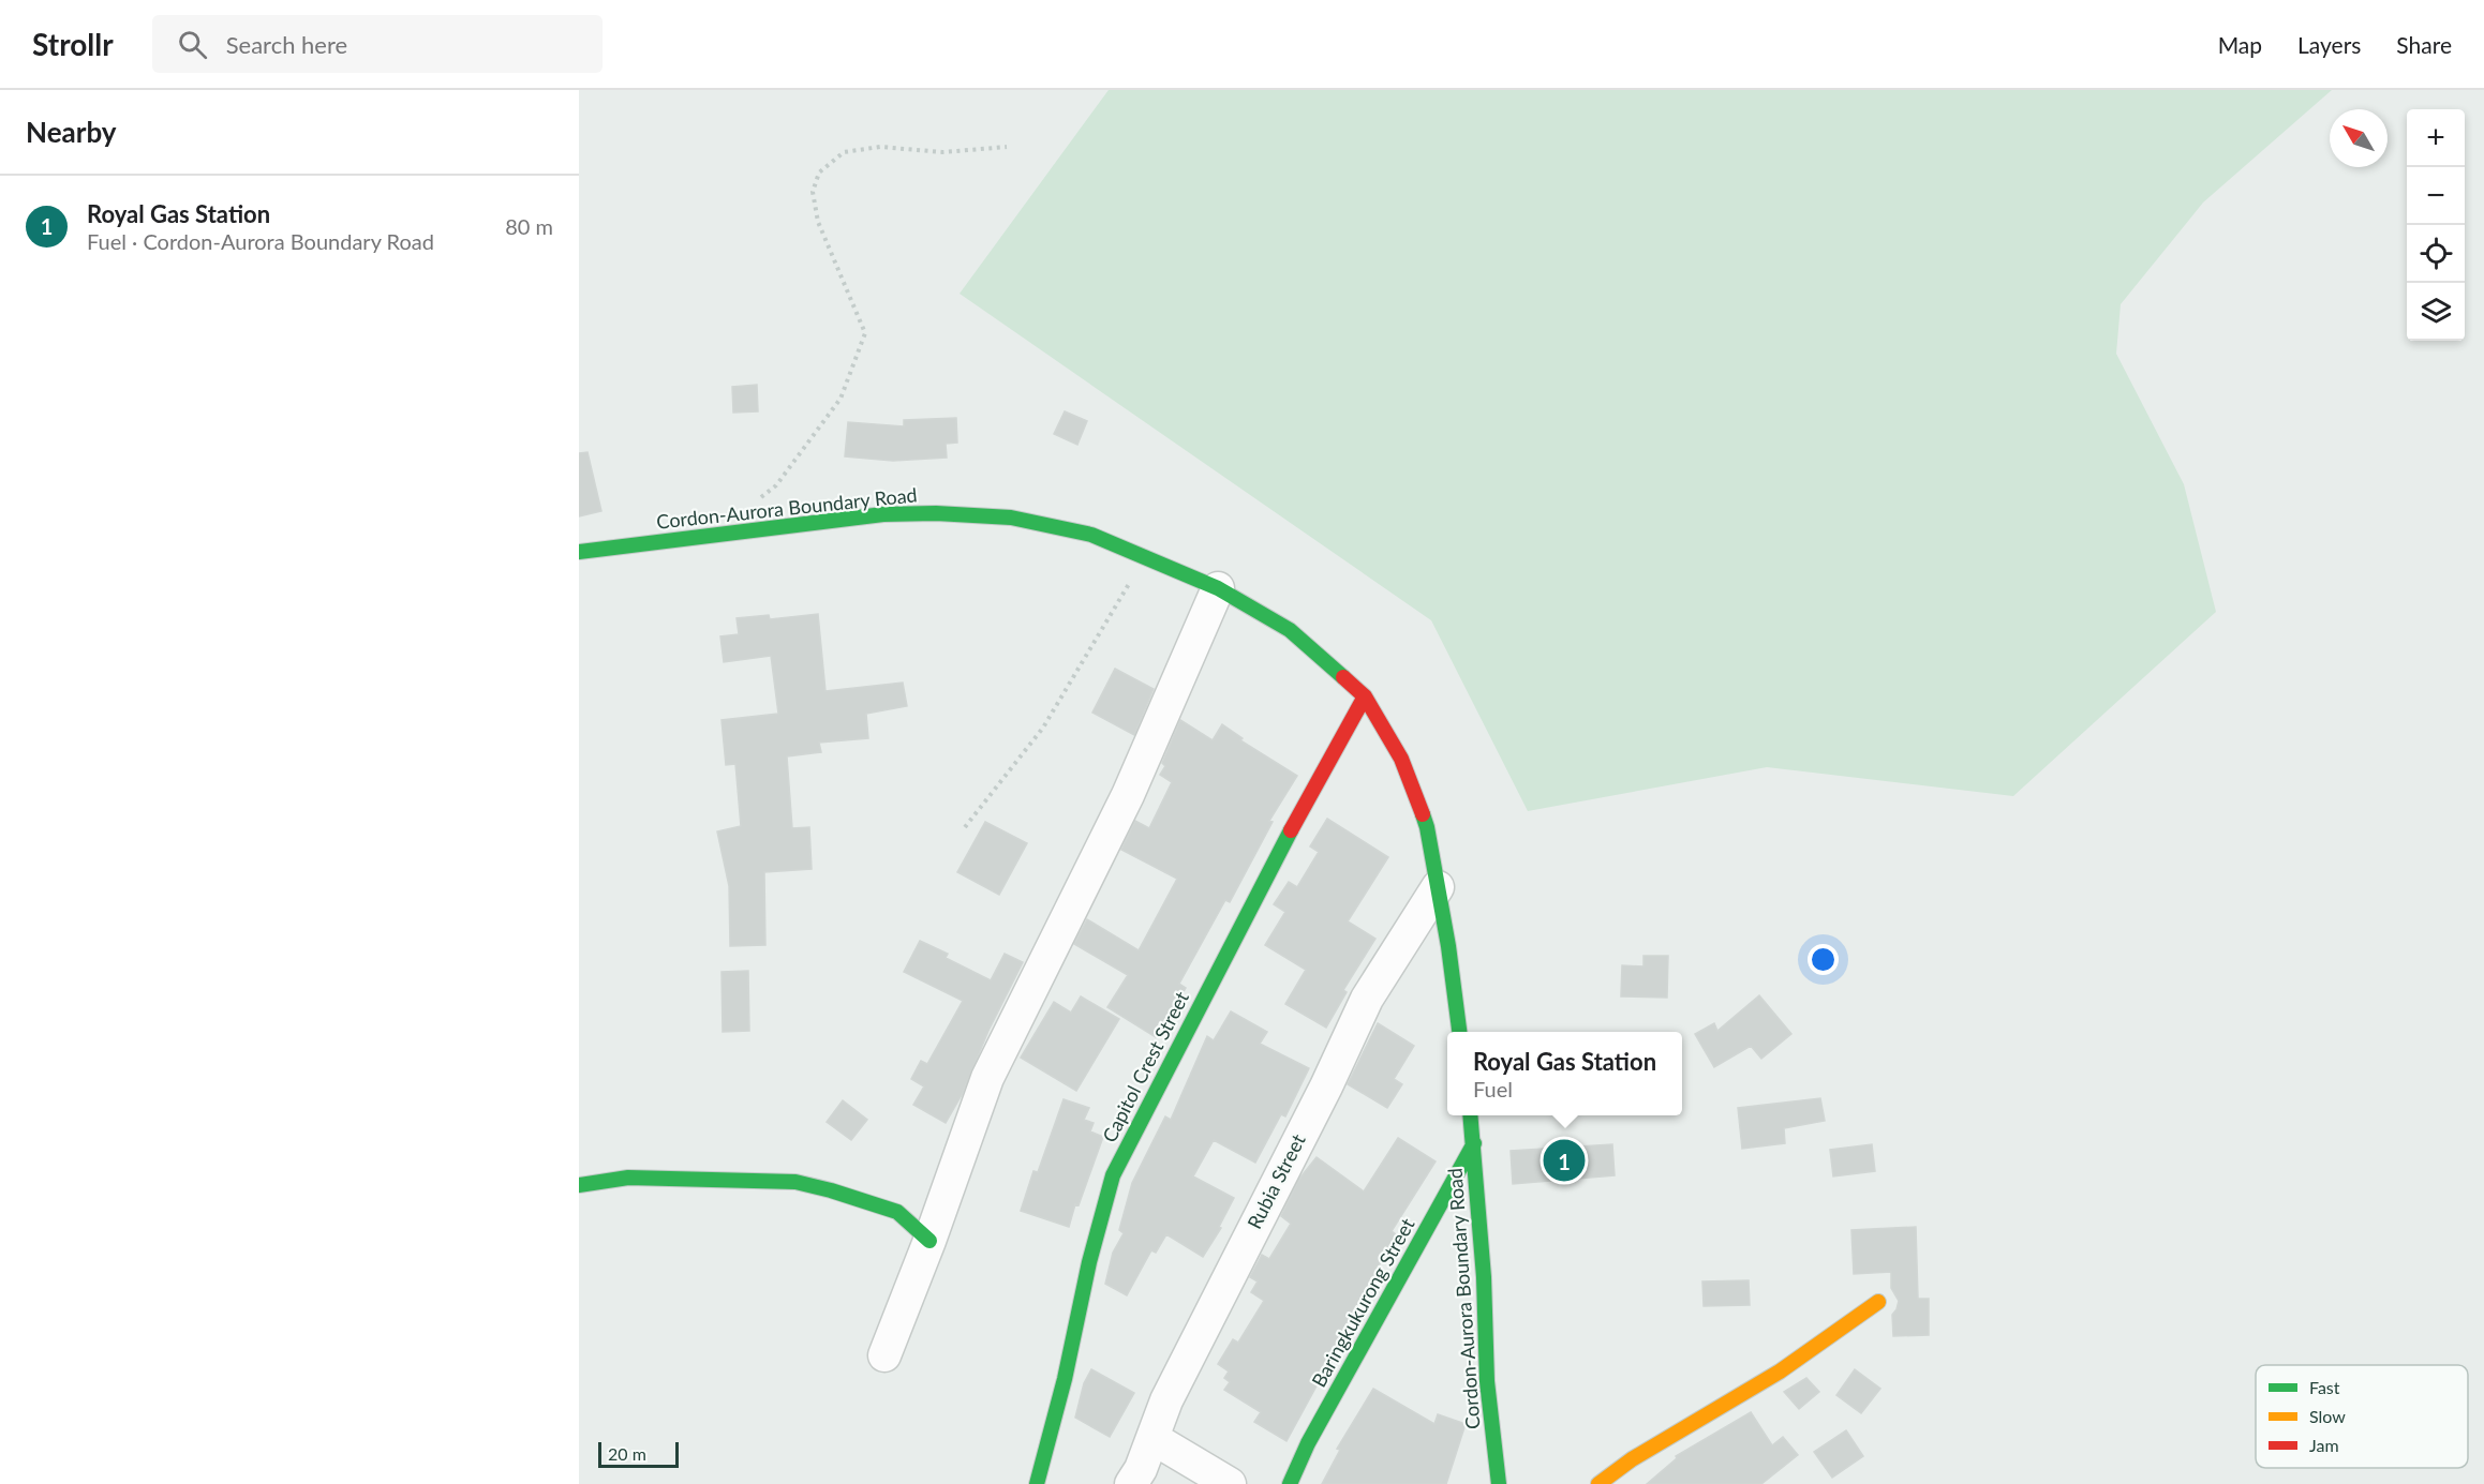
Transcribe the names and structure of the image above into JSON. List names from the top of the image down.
{
  "streets": {
    "street": [
      "Cordon-Aurora Boundary Road",
      "Capitol Crest Street",
      "Rubia Street",
      "Baringkukurong Street"
    ]
  },
  "crossings": [
    ["Cordon-Aurora Boundary Road", "Capitol Crest Street"],
    ["Cordon-Aurora Boundary Road", "Rubia Street"],
    ["Cordon-Aurora Boundary Road", "Baringkukurong Street"]
  ],
  "legend": ["Fast", "Slow", "Jam"],
  "scale_bar": "20 m",
  "north": "top left",
  "page": {
    "header": "Strollr",
    "search": "Search here",
    "nav": ["Map", "Layers", "Share"],
    "heading": "Nearby",
    "map_buttons": ["+", "−"],
    "list": [
      {
        "mark": "1",
        "name": "Royal Gas Station",
        "note": "Fuel · Cordon-Aurora Boundary Road",
        "value": "80 m"
      }
    ],
    "popup": ["Royal Gas Station", "Fuel"],
    "pins": "1",
    "scale": "20 m"
  }
}
